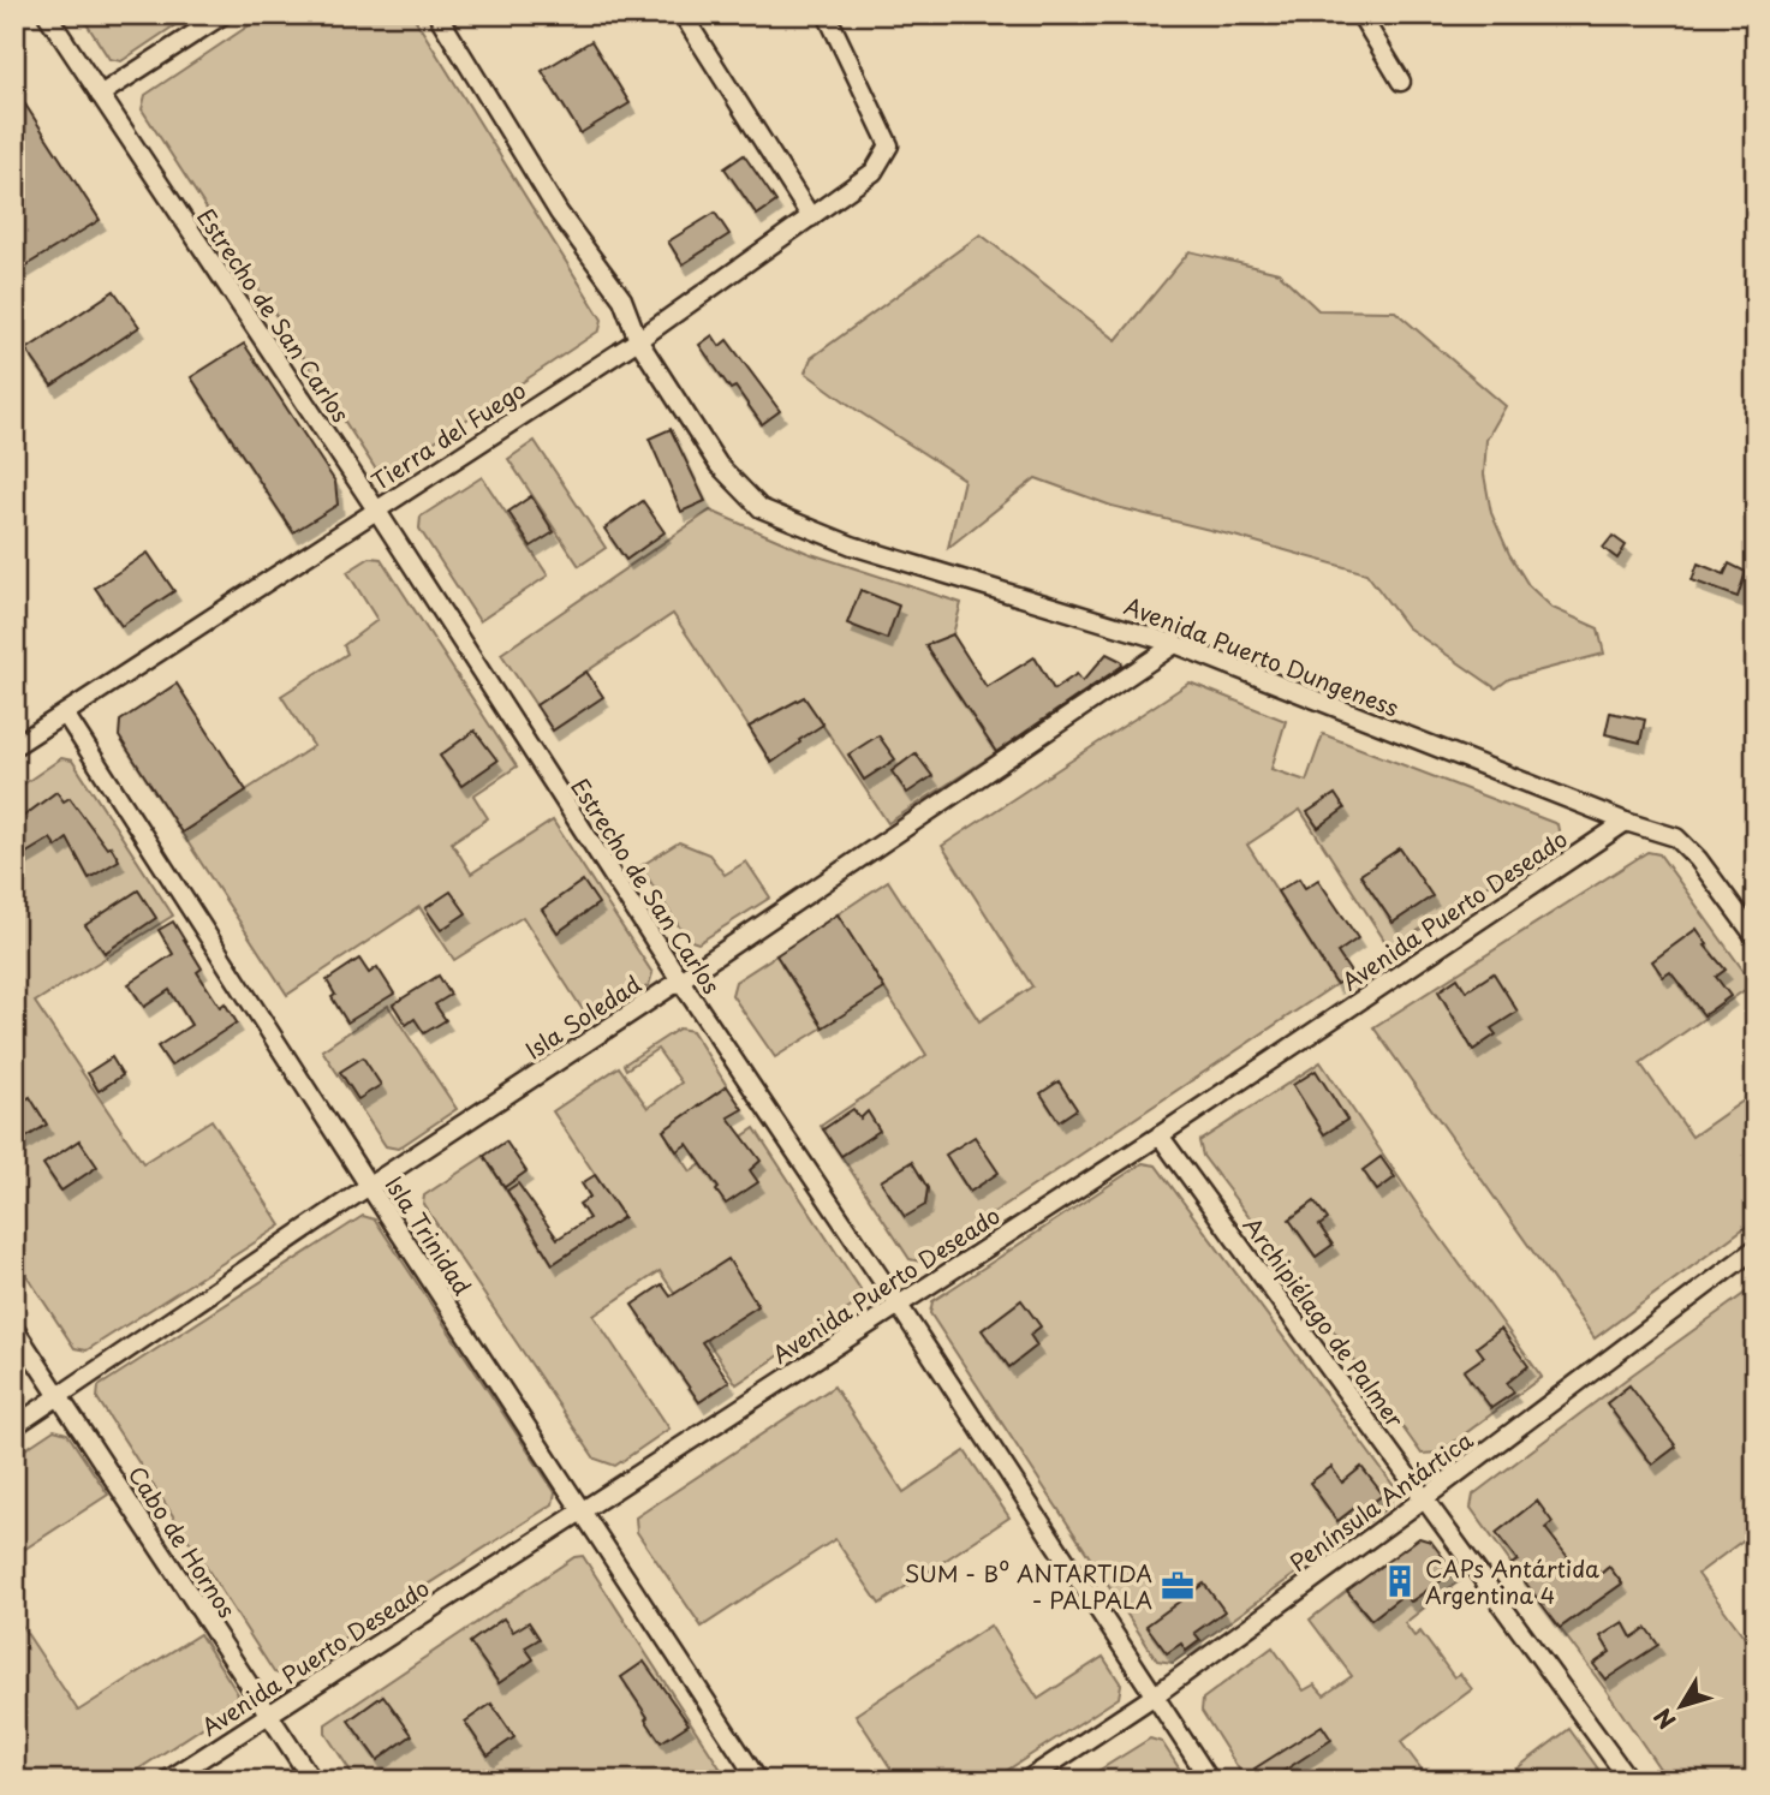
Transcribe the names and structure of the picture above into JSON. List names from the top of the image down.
{
  "streets": {
    "street": [
      "Estrecho de San Carlos",
      "Tierra del Fuego",
      "Avenida Puerto Dungeness",
      "Avenida Puerto Deseado",
      "Isla Soledad",
      "Isla Trinidad",
      "Archipiélago de Palmer",
      "Península Antártica",
      "Cabo de Hornos"
    ]
  },
  "crossings": [
    ["Estrecho de San Carlos", "Tierra del Fuego"],
    ["Estrecho de San Carlos", "Avenida Puerto Deseado"],
    ["Estrecho de San Carlos", "Isla Soledad"],
    ["Estrecho de San Carlos", "Península Antártica"],
    ["Tierra del Fuego", "Avenida Puerto Dungeness"],
    ["Tierra del Fuego", "Isla Trinidad"],
    ["Avenida Puerto Dungeness", "Avenida Puerto Deseado"],
    ["Avenida Puerto Dungeness", "Isla Soledad"],
    ["Avenida Puerto Deseado", "Isla Trinidad"],
    ["Avenida Puerto Deseado", "Archipiélago de Palmer"],
    ["Avenida Puerto Deseado", "Cabo de Hornos"],
    ["Isla Soledad", "Isla Trinidad"],
    ["Isla Soledad", "Cabo de Hornos"],
    ["Archipiélago de Palmer", "Península Antártica"]
  ],
  "places": {
    "building": ["CAPs Antártida Argentina 4"],
    "office": ["SUM - Bº ANTARTIDA - PALPALA"]
  },
  "north": "bottom left"
}
